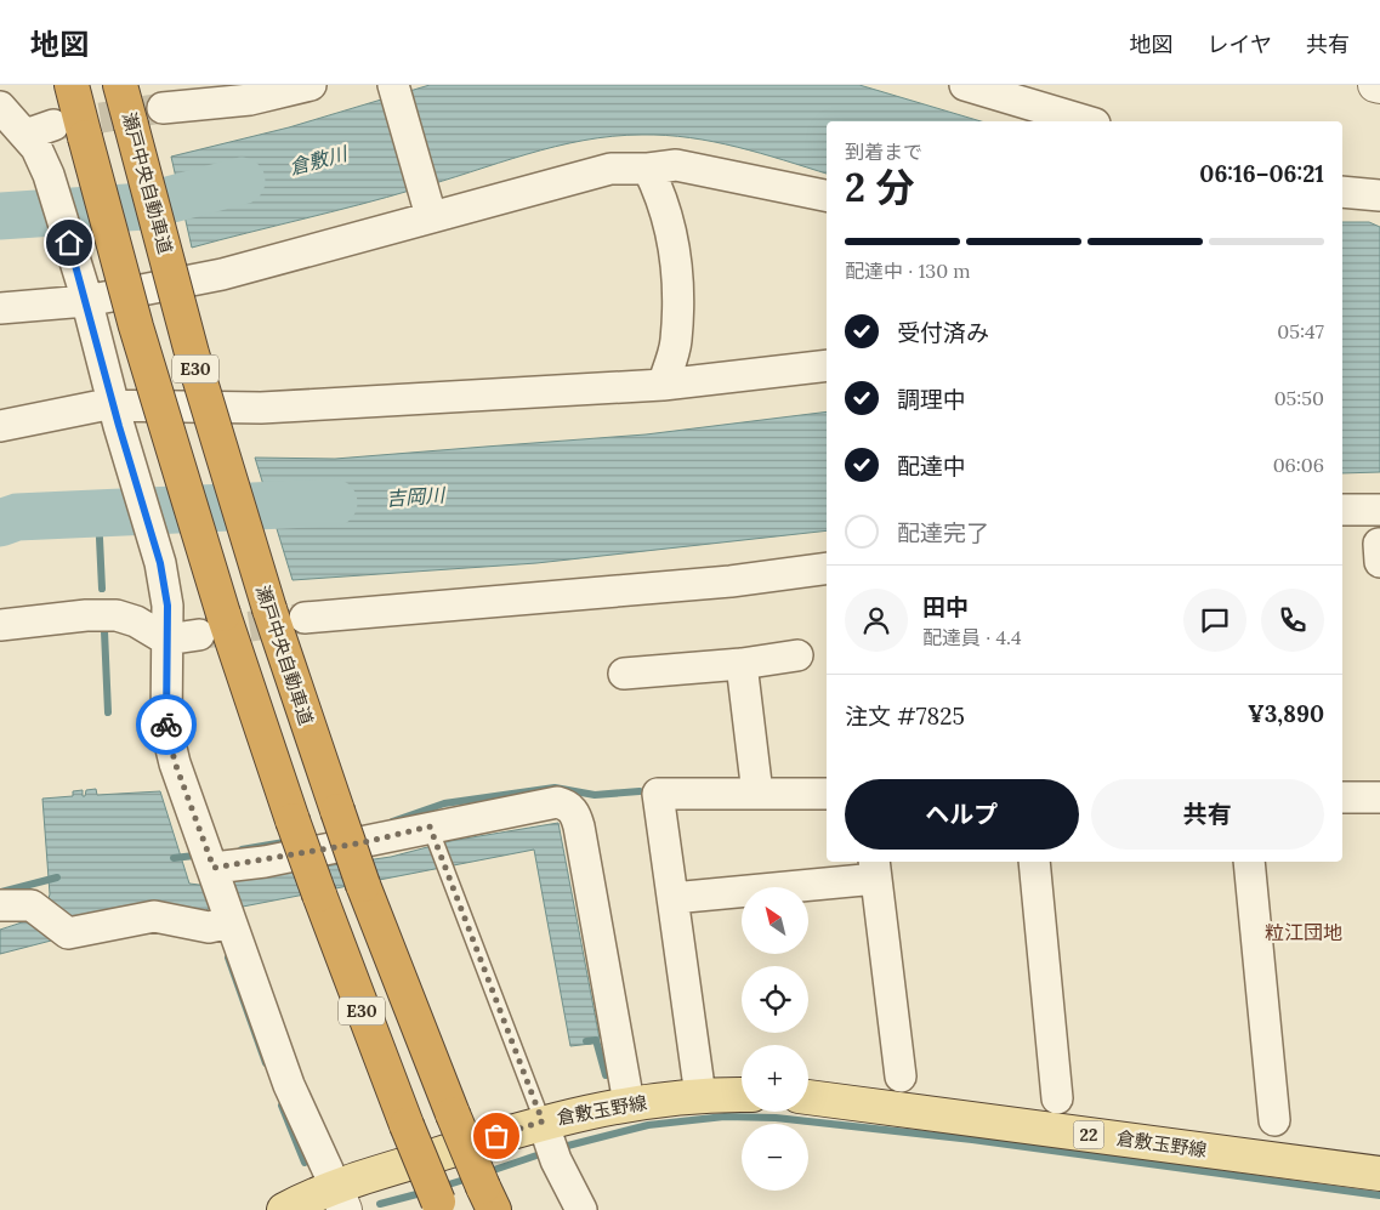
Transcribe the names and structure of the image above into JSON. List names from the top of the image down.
{
  "streets": {
    "highway": ["瀬戸中央自動車道", "E30"],
    "main road": ["倉敷玉野線", "22"]
  },
  "districts": ["粒江団地"],
  "water": ["倉敷川", "吉岡川"],
  "north": "top left",
  "page": {
    "header": "地図",
    "nav": ["地図", "レイヤ", "共有"],
    "heading": ["2 分", "到着まで", "06:16–06:21"],
    "panel": [
      "田中",
      "配達員 · 4.4",
      "注文 #7825",
      "¥3,890"
    ],
    "bar": "配達中 · 130 m",
    "list": [
      ["受付済み", "05:47"],
      ["調理中", "05:50"],
      ["配達中", "06:06"],
      "配達完了"
    ],
    "buttons": ["ヘルプ", "共有"],
    "map_buttons": ["+", "−"]
  }
}
